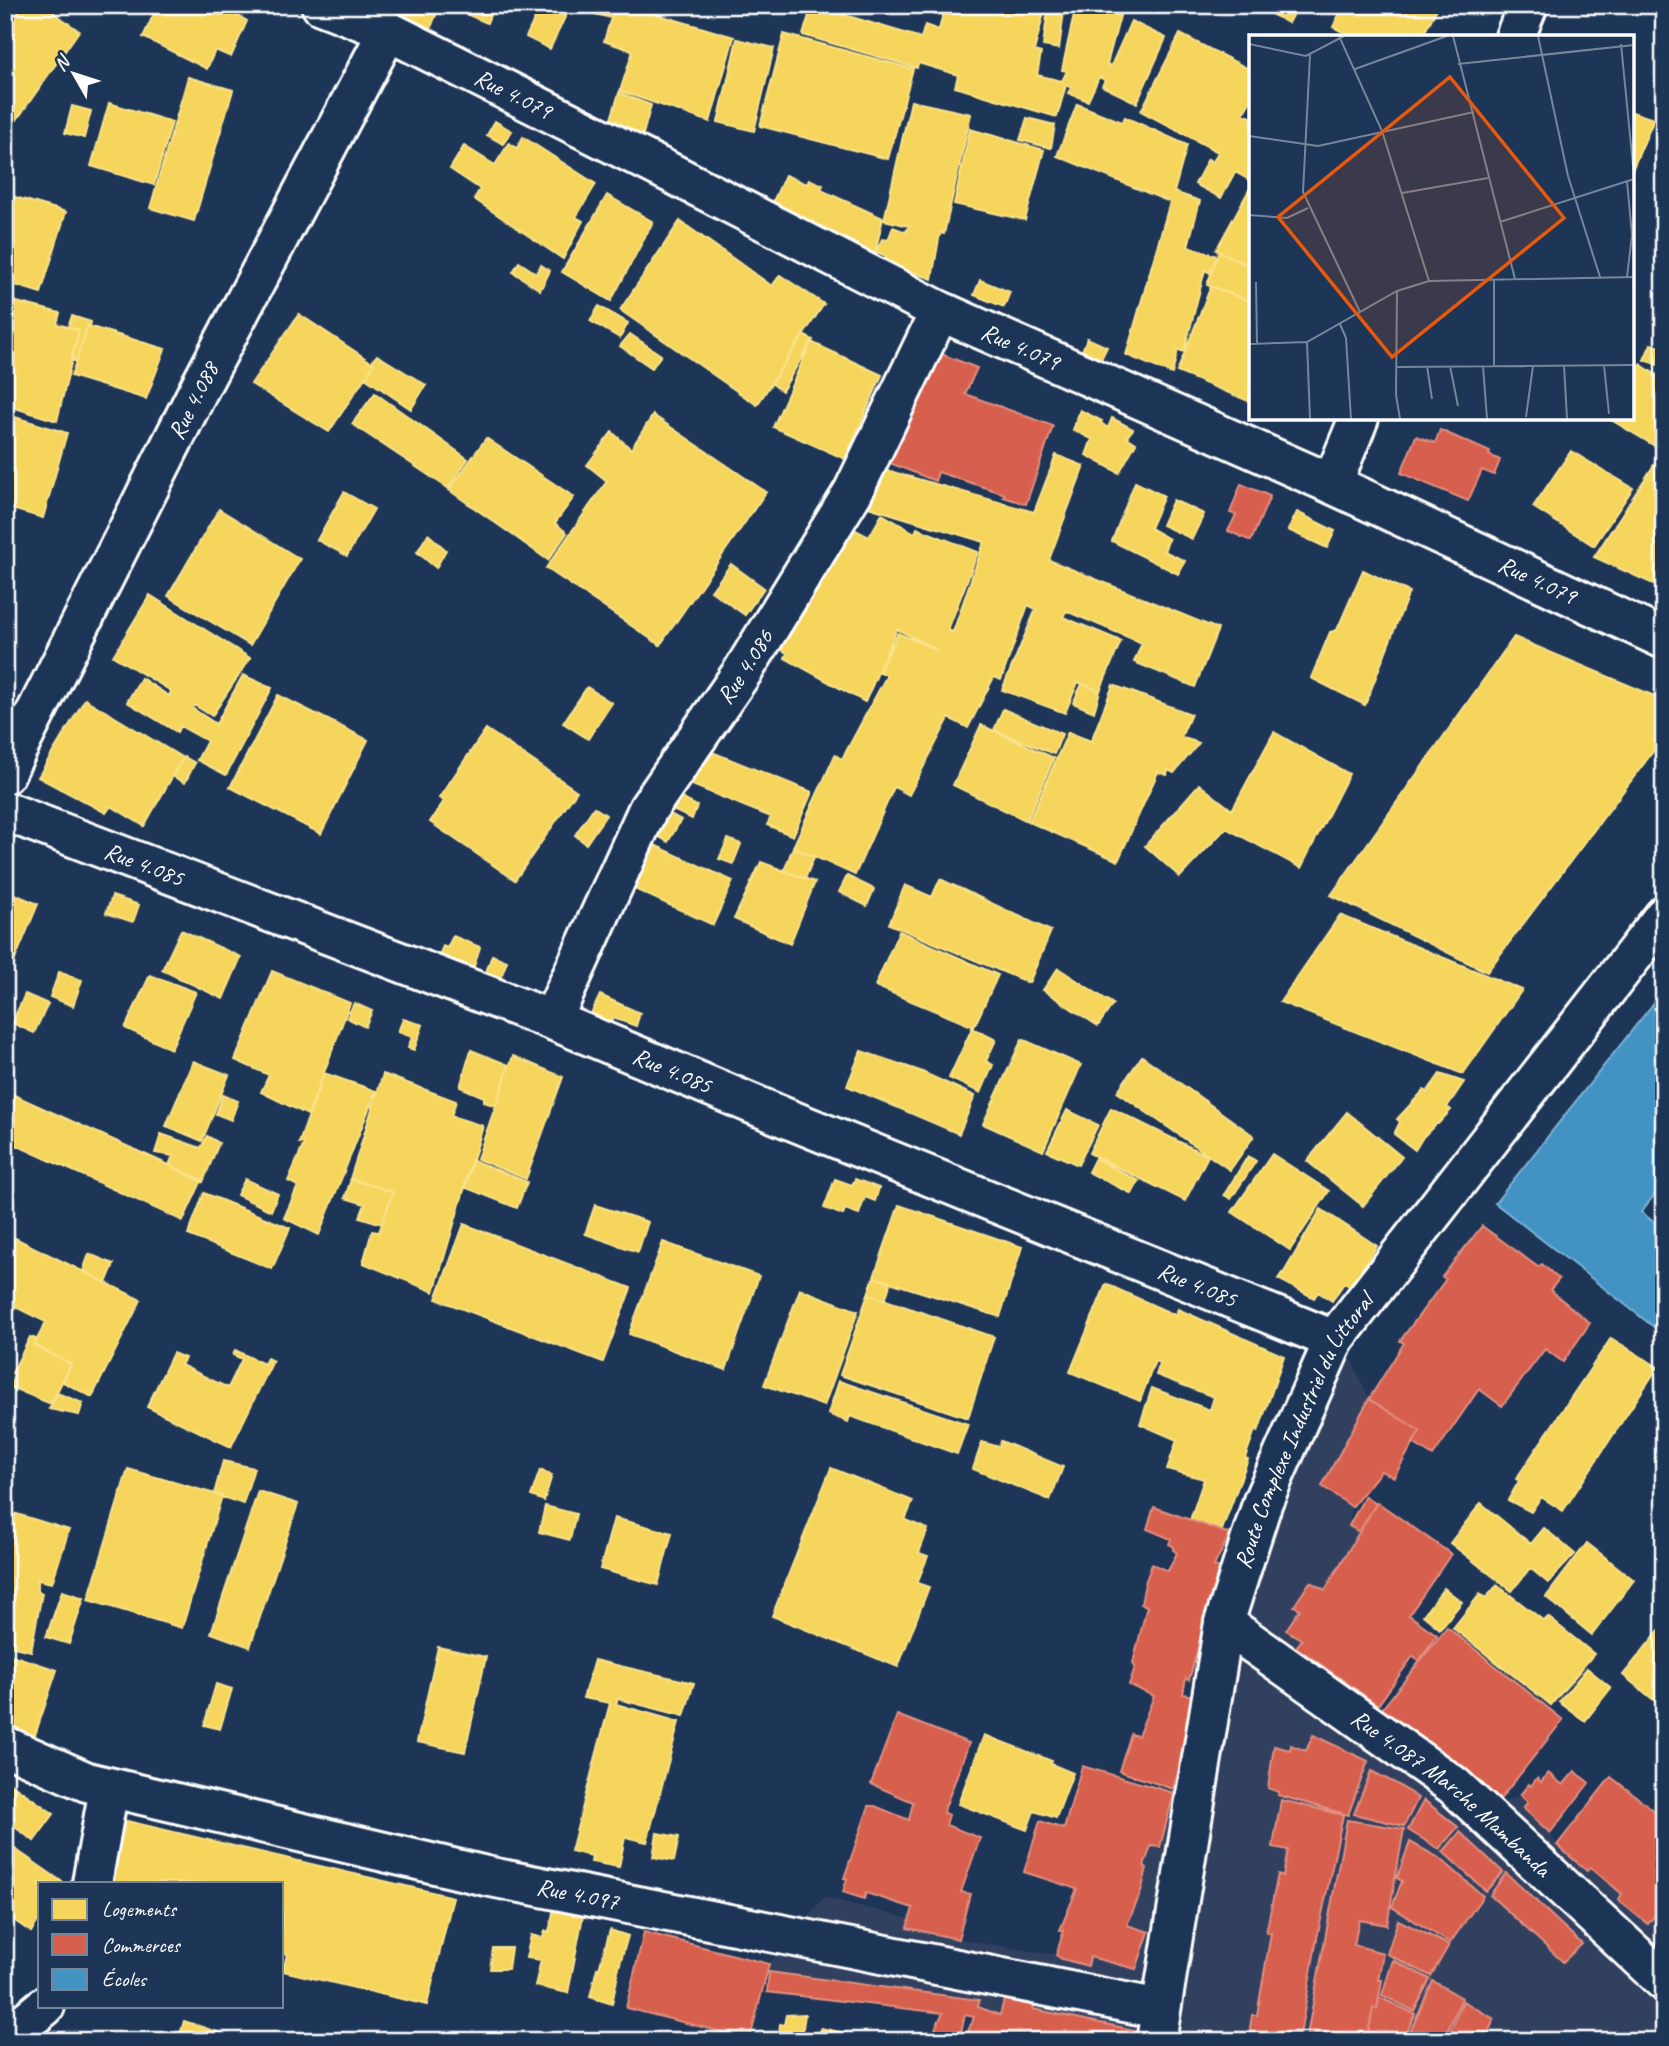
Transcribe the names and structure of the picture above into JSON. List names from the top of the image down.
{
  "streets": {
    "street": [
      "Rue 4.079",
      "Rue 4.088",
      "Rue 4.086",
      "Rue 4.085",
      "Route Complexe Industriel du Littoral",
      "Rue 4.087 Marche Mambanda",
      "Rue 4.097"
    ]
  },
  "crossings": [
    ["Rue 4.079", "Rue 4.088"],
    ["Rue 4.079", "Rue 4.086"],
    ["Rue 4.086", "Rue 4.085"],
    ["Rue 4.085", "Route Complexe Industriel du Littoral"],
    ["Route Complexe Industriel du Littoral", "Rue 4.087 Marche Mambanda"],
    ["Route Complexe Industriel du Littoral", "Rue 4.097"]
  ],
  "legend": ["Logements", "Commerces", "Écoles"],
  "north": "top left"
}
